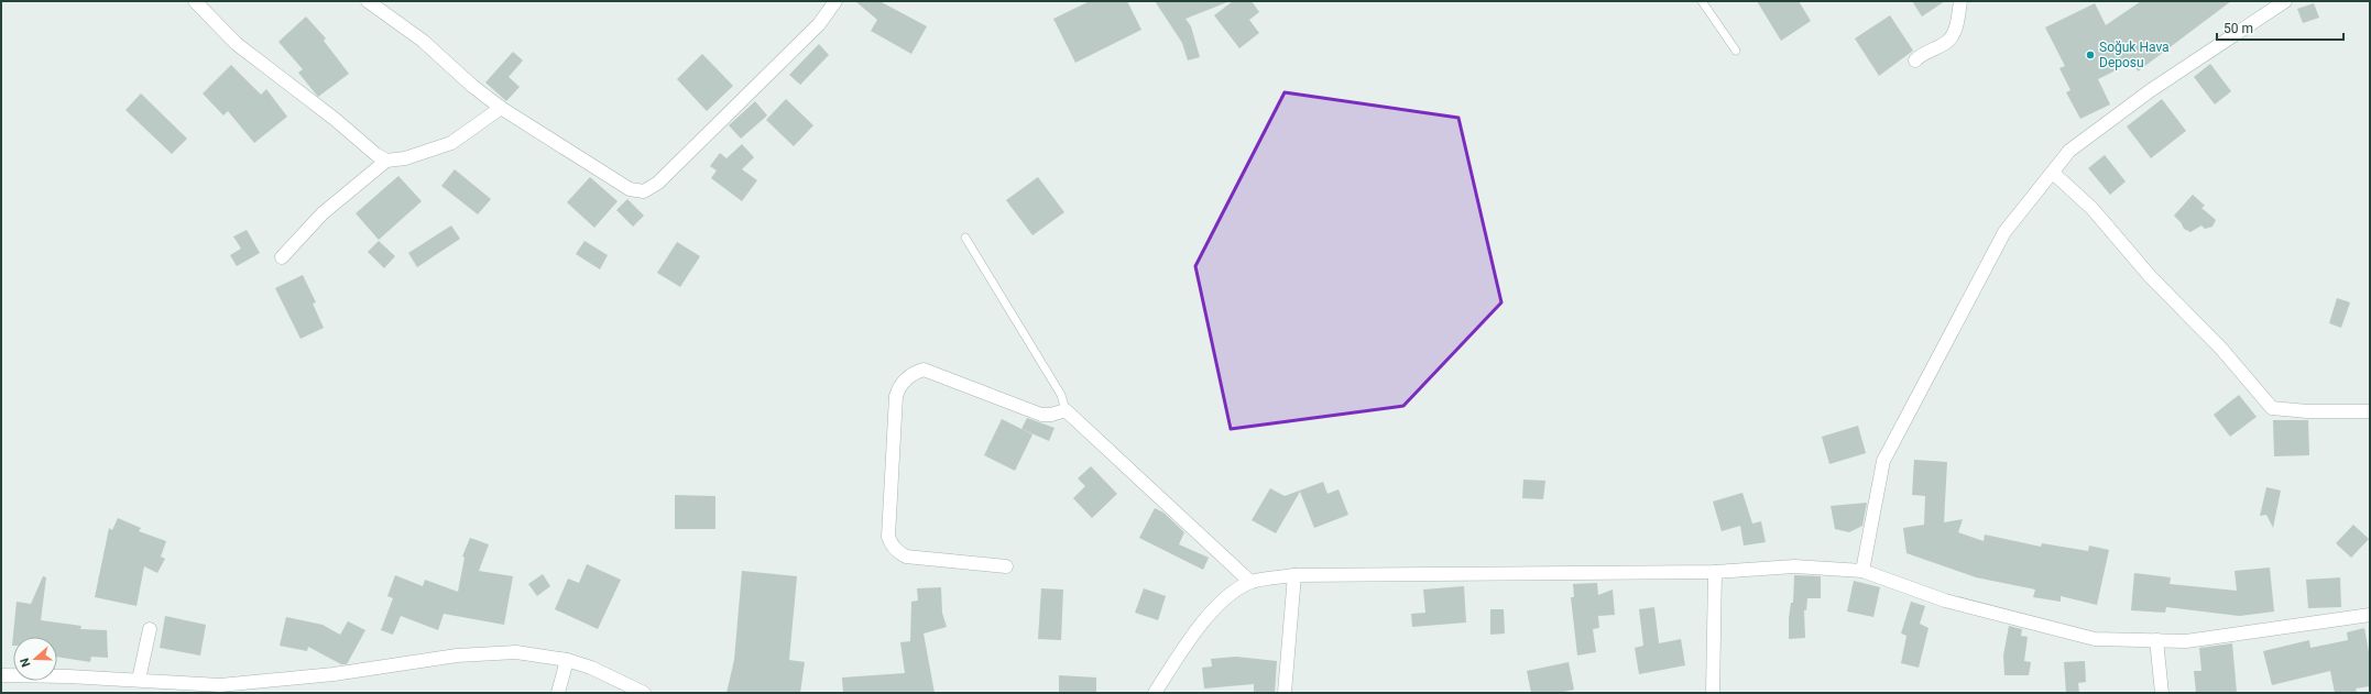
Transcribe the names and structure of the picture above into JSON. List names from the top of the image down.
{
  "places": ["Soğuk Hava Deposu"],
  "scale_bar": "50 m",
  "north": "left"
}
